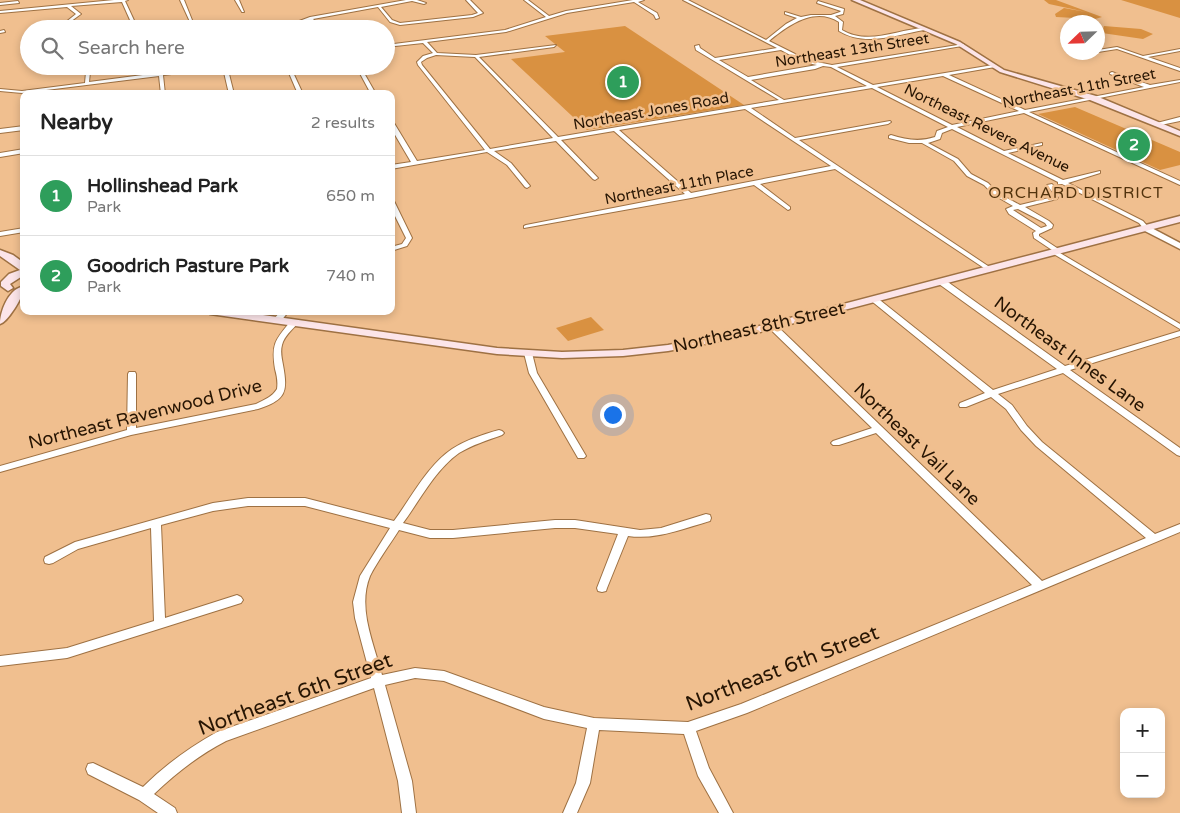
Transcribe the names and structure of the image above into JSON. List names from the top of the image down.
{
  "streets": {
    "main road": ["Northeast 8th Street"],
    "street": [
      "Northeast 13th Street",
      "Northeast 11th Street",
      "Northeast Jones Road",
      "Northeast Revere Avenue",
      "Northeast 11th Place",
      "Northeast Innes Lane",
      "Northeast Ravenwood Drive",
      "Northeast Vail Lane",
      "Northeast 6th Street"
    ]
  },
  "crossings": [
    ["Northeast 13th Street", "Northeast Revere Avenue"],
    ["Northeast 11th Street", "Northeast Revere Avenue"],
    ["Northeast Jones Road", "Northeast 11th Place"],
    ["Northeast Jones Road", "Northeast 8th Street"],
    ["Northeast Revere Avenue", "Northeast 8th Street"],
    ["Northeast 8th Street", "Northeast Innes Lane"],
    ["Northeast 8th Street", "Northeast Ravenwood Drive"],
    ["Northeast 8th Street", "Northeast Vail Lane"],
    ["Northeast Vail Lane", "Northeast 6th Street"]
  ],
  "districts": ["ORCHARD DISTRICT"],
  "north": "bottom left",
  "page": {
    "search": "Search here",
    "pins": ["1", "2"],
    "heading": ["Nearby", "2 results"],
    "list": [
      {
        "mark": "1",
        "name": "Hollinshead Park",
        "note": "Park",
        "value": "650 m"
      },
      {
        "mark": "2",
        "name": "Goodrich Pasture Park",
        "note": "Park",
        "value": "740 m"
      }
    ],
    "map_buttons": ["+", "−"]
  }
}
